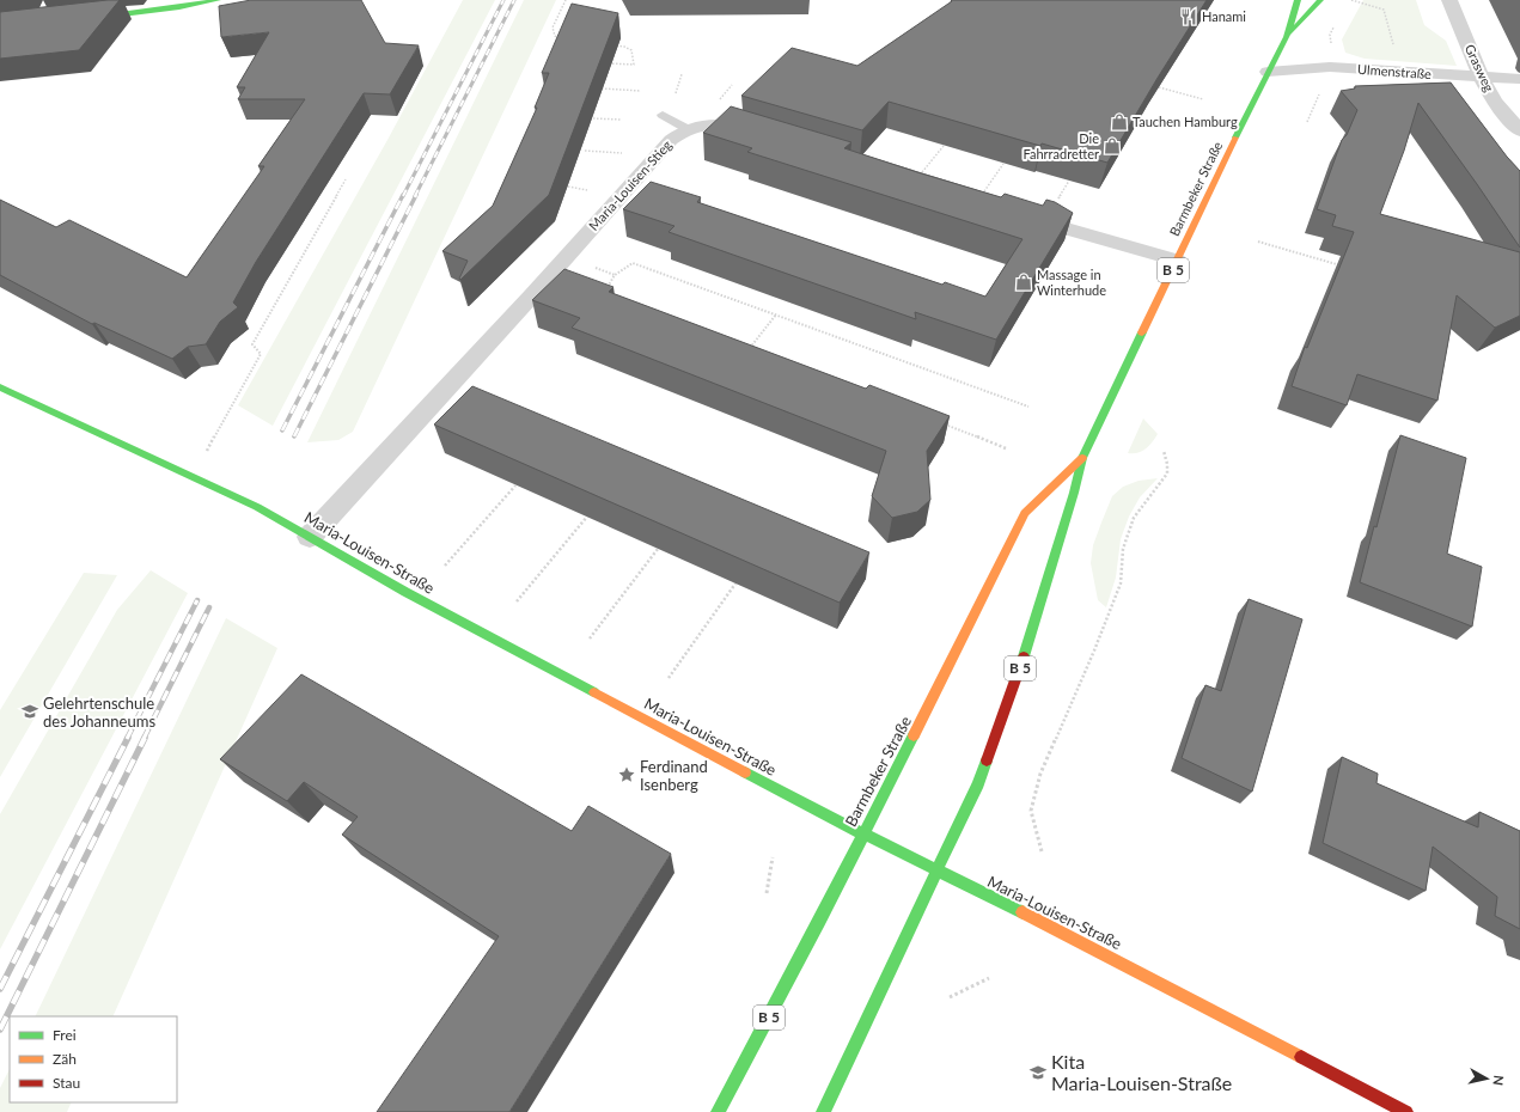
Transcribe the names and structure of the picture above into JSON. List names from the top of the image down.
{
  "streets": {
    "main road": ["Barmbeker Straße", "B 5", "Maria-Louisen-Straße"],
    "street": ["Grasweg", "Ulmenstraße", "Maria-Louisen-Stieg"]
  },
  "crossings": [
    ["Grasweg", "Ulmenstraße"],
    ["Ulmenstraße", "Barmbeker Straße"],
    ["Maria-Louisen-Stieg", "Maria-Louisen-Straße"],
    ["Barmbeker Straße", "Maria-Louisen-Straße"]
  ],
  "places": {
    "restaurant": ["Hanami"],
    "shop": ["Tauchen Hamburg", "Die Fahrradretter", "Massage in Winterhude"],
    "school or university": ["Gelehrtenschule des Johanneums", "Kita Maria-Louisen-Straße"],
    "place": ["Ferdinand Isenberg"]
  },
  "legend": ["Frei", "Zäh", "Stau"],
  "north": "right"
}
